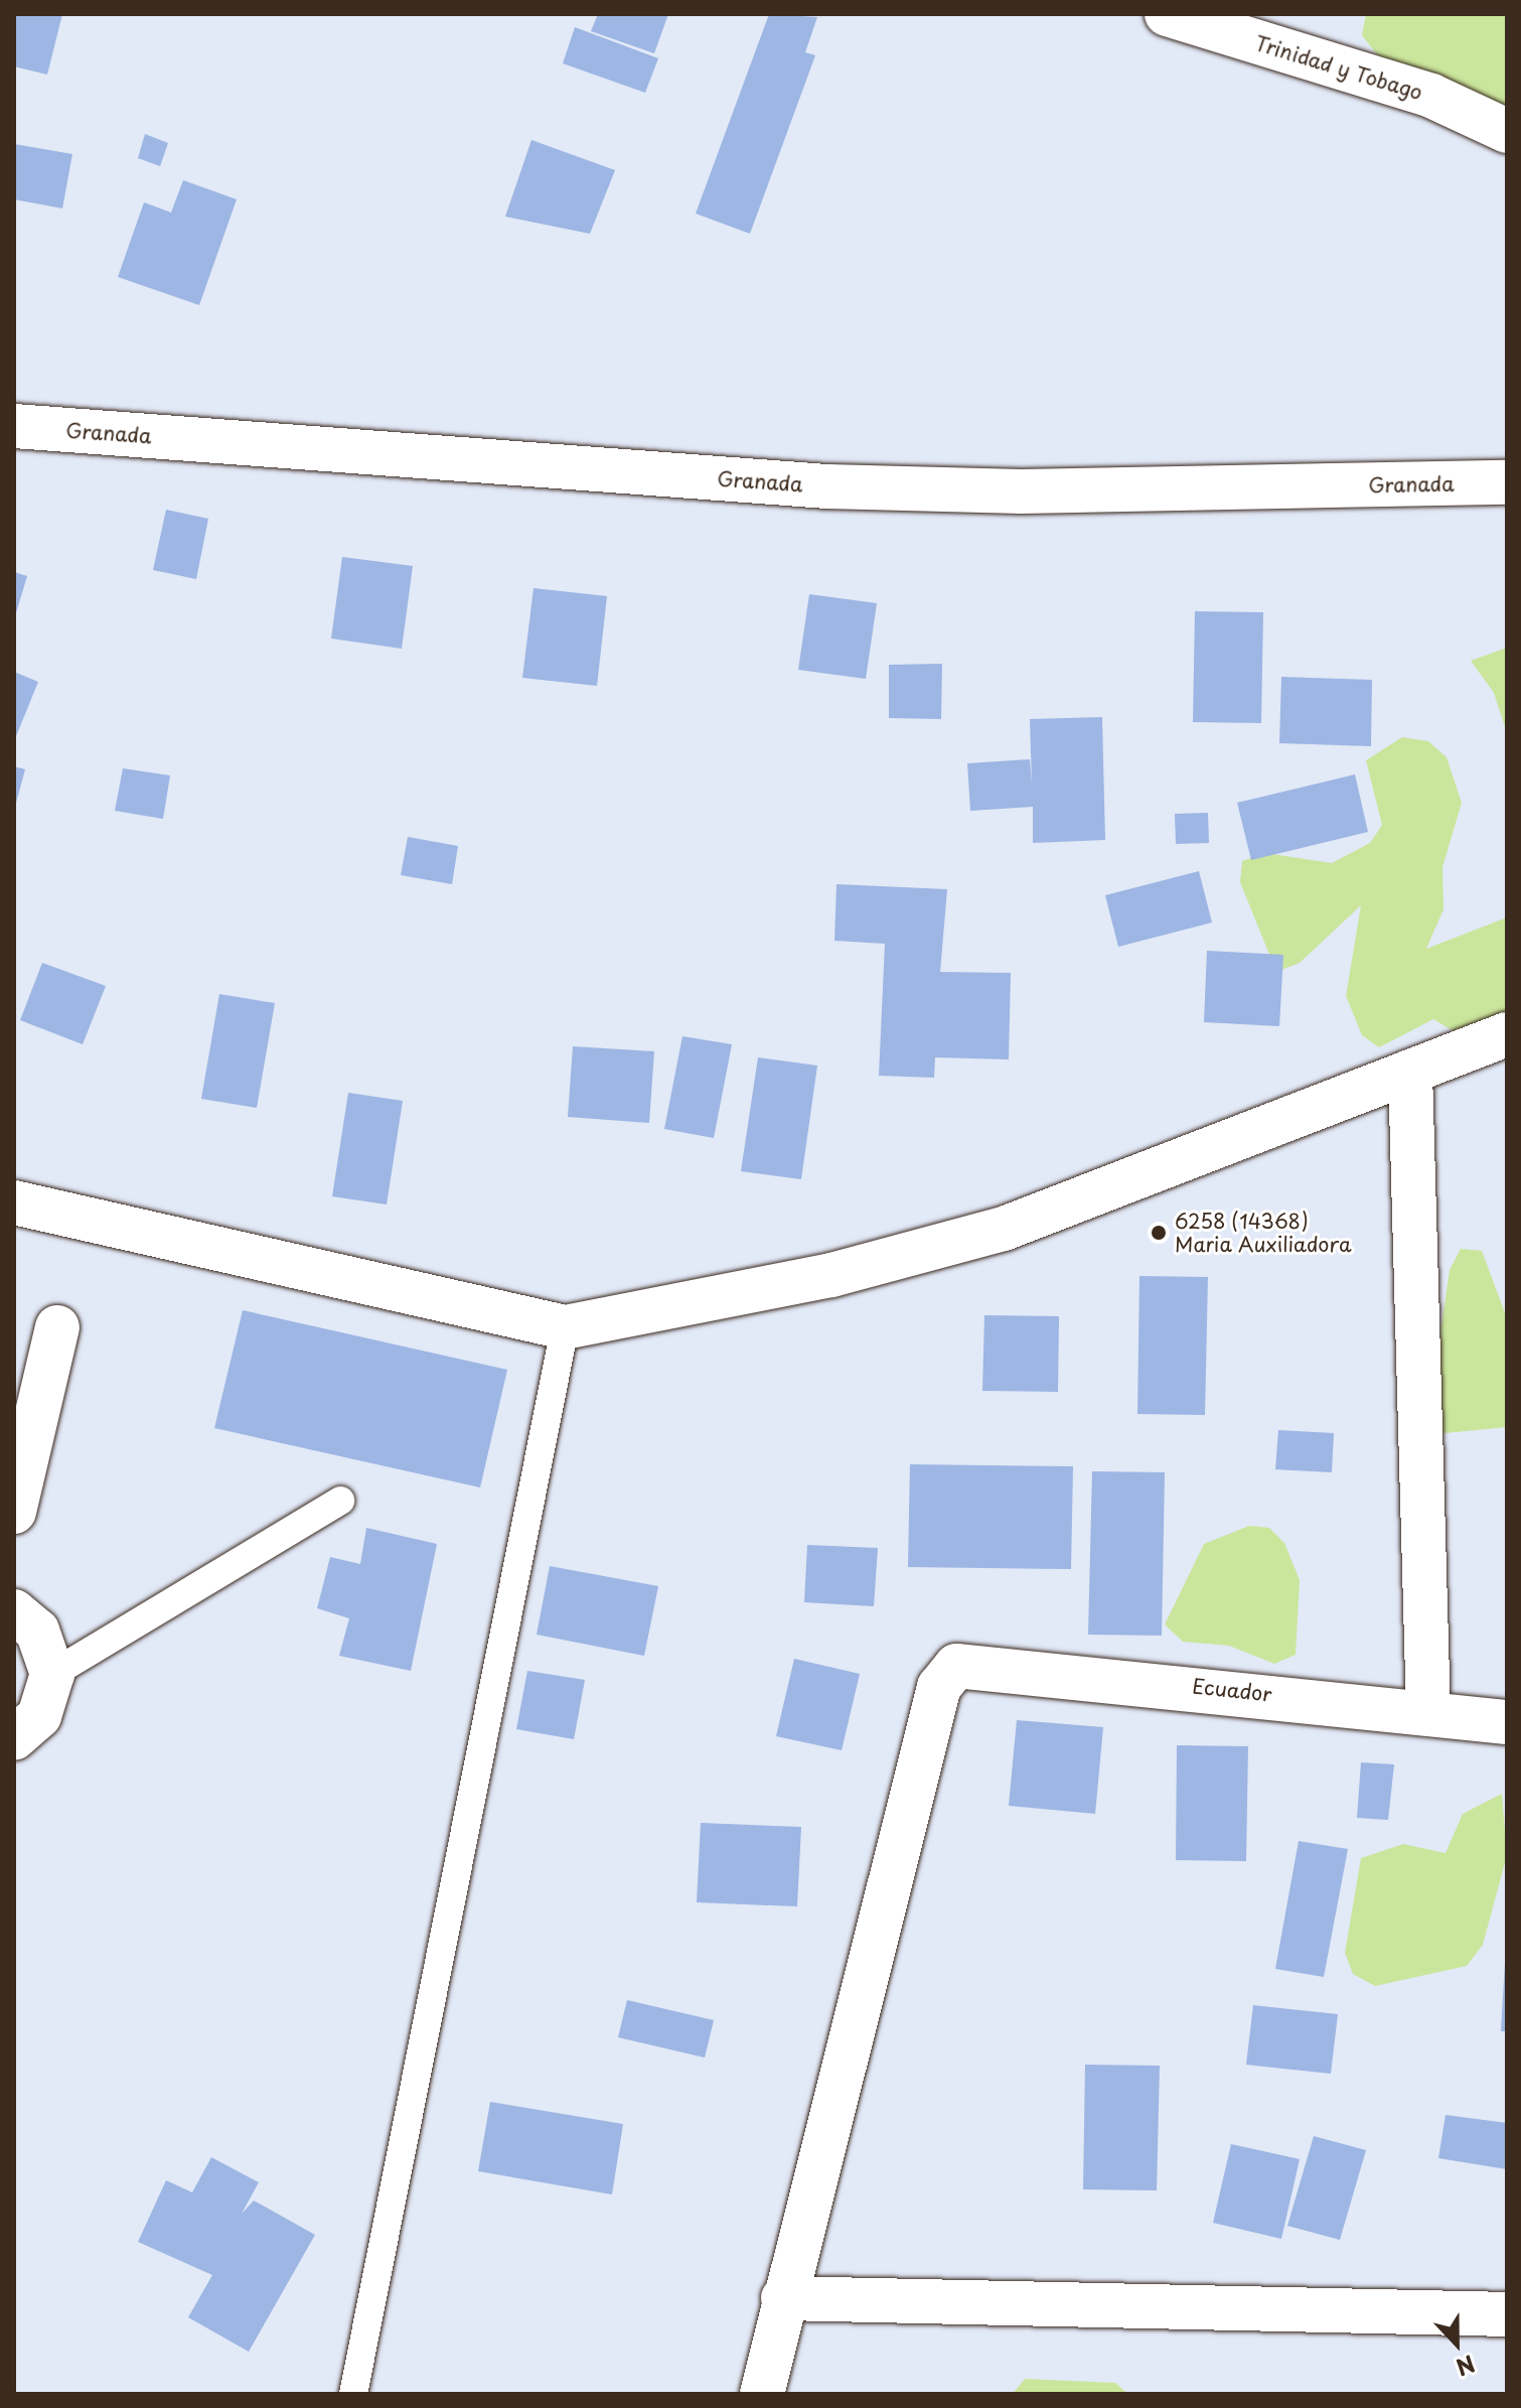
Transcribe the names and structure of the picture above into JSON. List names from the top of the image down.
{
  "streets": {
    "street": ["Trinidad y Tobago", "Granada", "Ecuador"]
  },
  "places": ["6258 (14368) Maria Auxiliadora"],
  "north": "bottom"
}
